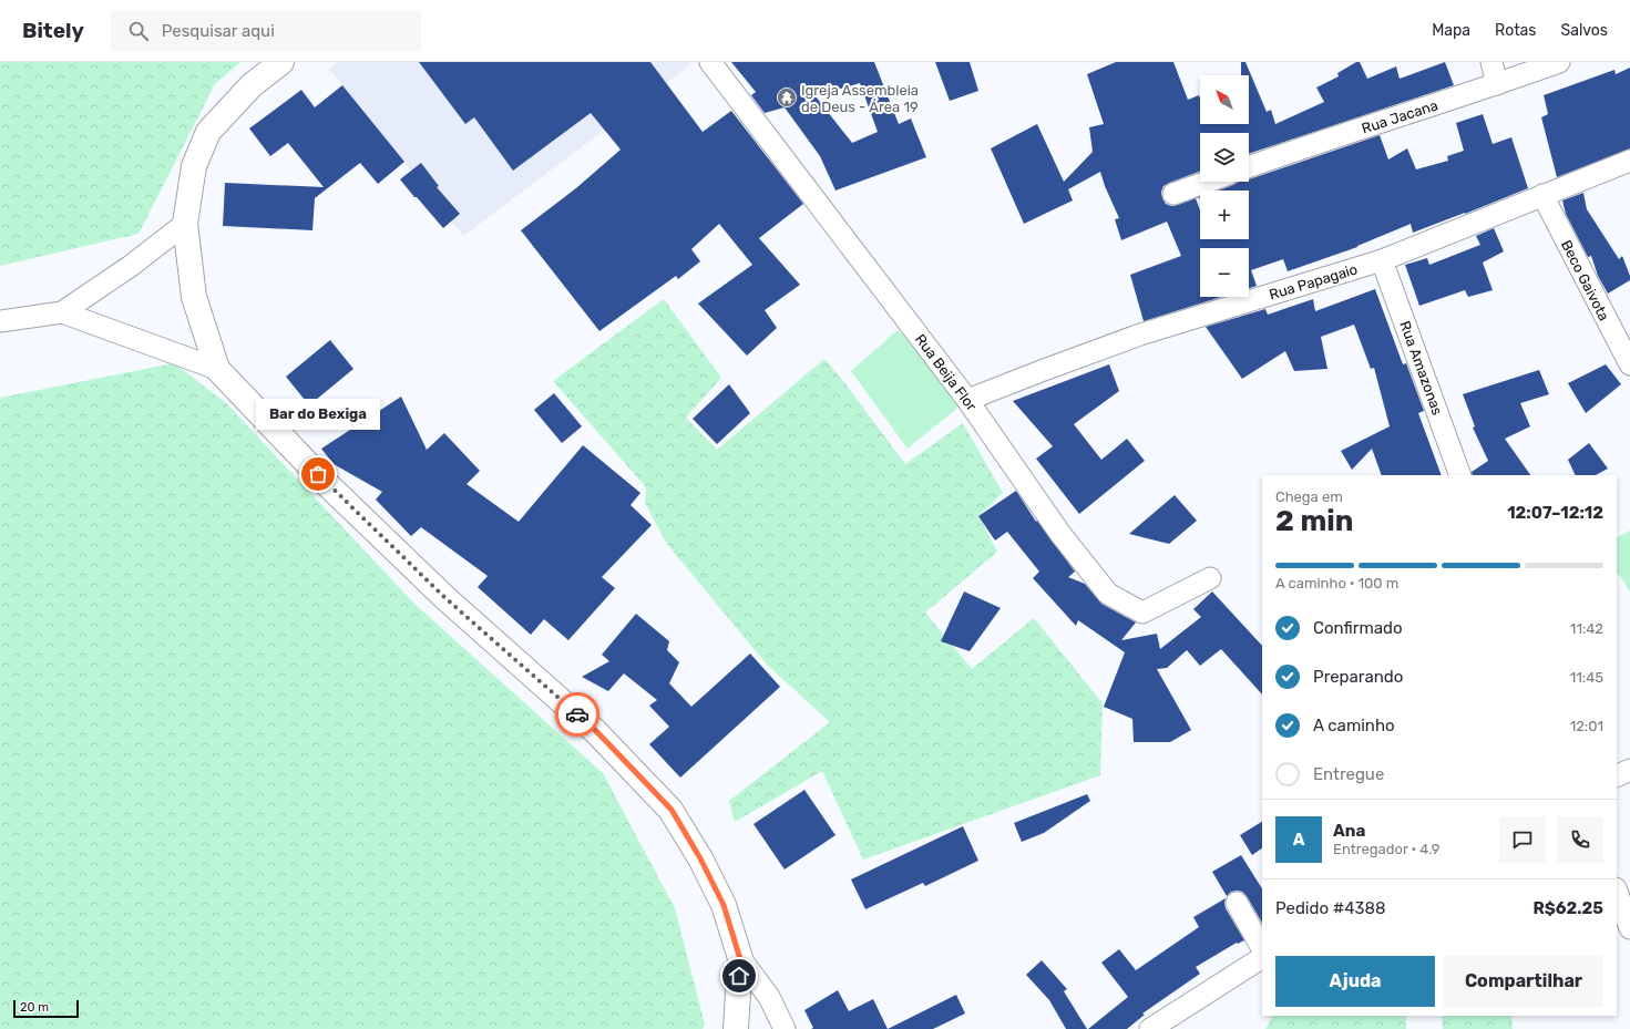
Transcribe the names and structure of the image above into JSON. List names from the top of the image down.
{
  "streets": {
    "street": [
      "Rua Jacana",
      "Beco Gaivota",
      "Rua Papagaio",
      "Rua Amazonas",
      "Rua Beija Flor"
    ]
  },
  "crossings": [
    ["Beco Gaivota", "Rua Papagaio"],
    ["Rua Papagaio", "Rua Amazonas"],
    ["Rua Papagaio", "Rua Beija Flor"]
  ],
  "places": {
    "temple": ["Igreja Assembleia de Deus - Área 19"],
    "other": ["Bar do Bexiga"]
  },
  "scale_bar": "20 m",
  "north": "top left",
  "page": {
    "header": "Bitely",
    "search": "Pesquisar aqui",
    "nav": ["Mapa", "Rotas", "Salvos"],
    "map_buttons": ["+", "−"],
    "bubble": "Bar do Bexiga",
    "heading": ["2 min", "Chega em", "12:07–12:12"],
    "panel": [
      "Ana",
      "Entregador · 4.9",
      "Pedido #4388",
      "R$62.25"
    ],
    "bar": "A caminho · 100 m",
    "list": [
      ["Confirmado", "11:42"],
      ["Preparando", "11:45"],
      ["A caminho", "12:01"],
      "Entregue"
    ],
    "round": "A",
    "buttons": ["Ajuda", "Compartilhar"],
    "scale": "20 m"
  }
}
